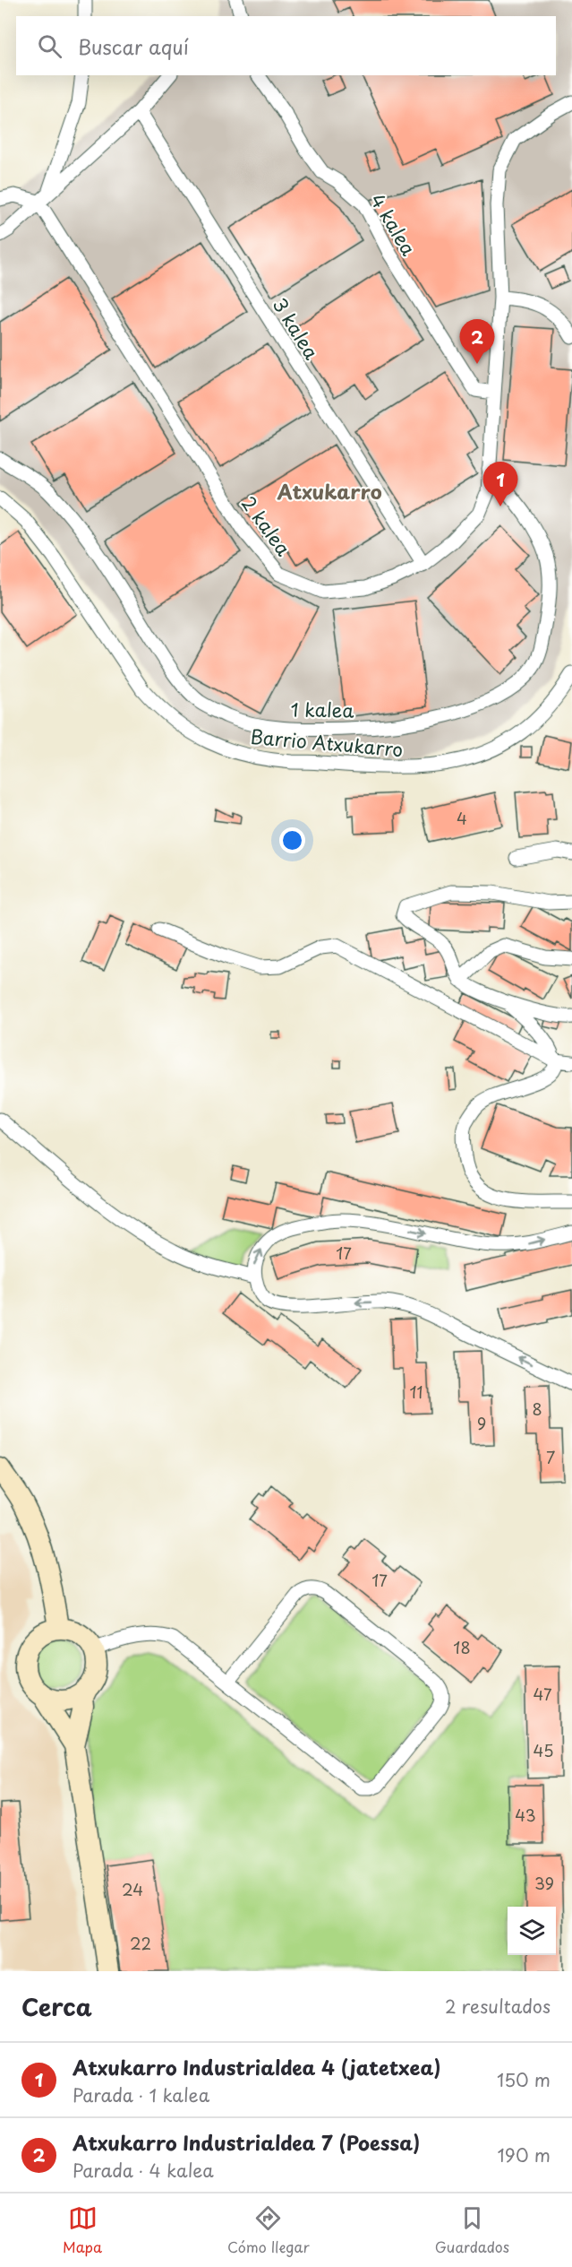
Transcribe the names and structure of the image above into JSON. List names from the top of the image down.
{
  "streets": {
    "street": [
      "4 kalea",
      "3 kalea",
      "2 kalea",
      "1 kalea",
      "Barrio Atxukarro"
    ]
  },
  "crossings": [
    ["4 kalea", "2 kalea"],
    ["3 kalea", "2 kalea"],
    ["2 kalea", "1 kalea"]
  ],
  "districts": ["Atxukarro"],
  "house_numbers": [
    "4",
    "17",
    "11",
    "8",
    "9",
    "7",
    "17",
    "18",
    "47",
    "45",
    "43",
    "39",
    "24",
    "22"
  ],
  "page": {
    "search": "Buscar aquí",
    "pins": ["2", "1"],
    "heading": ["Cerca", "2 resultados"],
    "list": [
      {
        "mark": "1",
        "name": "Atxukarro Industrialdea 4 (jatetxea)",
        "note": "Parada · 1 kalea",
        "value": "150 m"
      },
      {
        "mark": "2",
        "name": "Atxukarro Industrialdea 7 (Poessa)",
        "note": "Parada · 4 kalea",
        "value": "190 m"
      }
    ],
    "nav": ["Mapa", "Cómo llegar", "Guardados"]
  }
}
